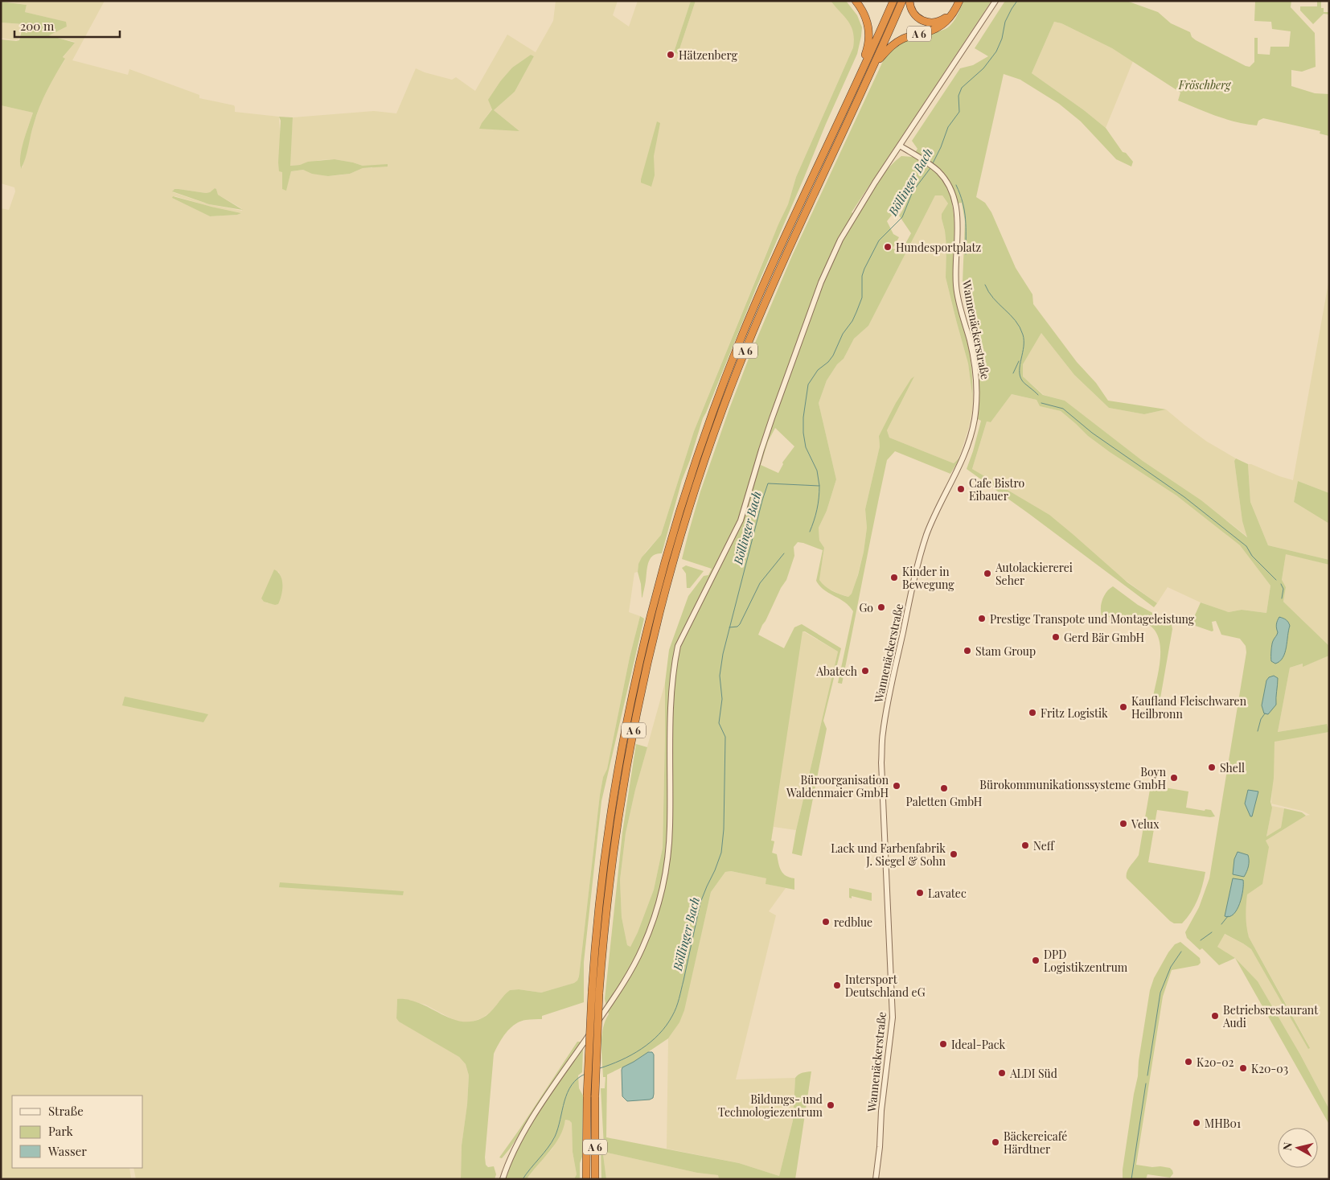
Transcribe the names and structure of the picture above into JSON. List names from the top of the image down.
{
  "streets": {
    "highway": ["A 6"],
    "street": ["Wannenäckerstraße"]
  },
  "water": ["Böllinger Bach"],
  "parks": ["Fröschberg"],
  "places": [
    "Hätzenberg",
    "Hundesportplatz",
    "Cafe Bistro Eibauer",
    "Autolackiererei Seher",
    "Kinder in Bewegung",
    "Go",
    "Prestige Transpote und Montageleistung",
    "Gerd Bär GmbH",
    "Stam Group",
    "Abatech",
    "Kaufland Fleischwaren Heilbronn",
    "Fritz Logistik",
    "Shell",
    "Boyn Bürokommunikationssysteme GmbH",
    "Büroorganisation Waldenmaier GmbH",
    "Paletten GmbH",
    "Velux",
    "Neff",
    "Lack und Farbenfabrik J. Siegel & Sohn",
    "Lavatec",
    "redblue",
    "DPD Logistikzentrum",
    "Intersport Deutschland eG",
    "Betriebsrestaurant Audi",
    "Ideal-Pack",
    "K20-02",
    "K20-03",
    "ALDI Süd",
    "Bildungs- und Technologiezentrum",
    "MHB01",
    "Bäckereicafé Härdtner"
  ],
  "legend": ["Straße", "Park", "Wasser"],
  "scale_bar": "200 m",
  "north": "left"
}
